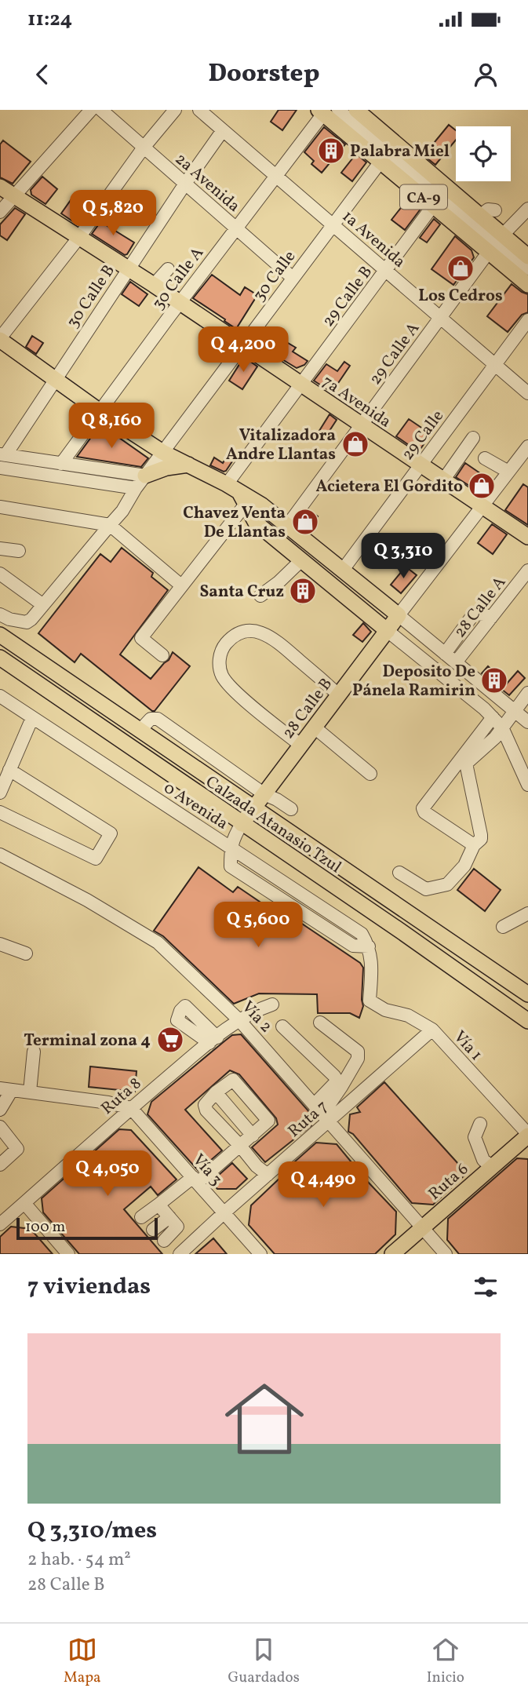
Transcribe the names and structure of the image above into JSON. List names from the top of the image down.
{
  "streets": {
    "main road": [
      "CA-9",
      "7a Avenida",
      "28 Calle B",
      "Calzada Atanasio Tzul",
      "Ruta 6"
    ],
    "street": [
      "2a Avenida",
      "1a Avenida",
      "30 Calle",
      "30 Calle A",
      "30 Calle B",
      "29 Calle B",
      "29 Calle A",
      "29 Calle",
      "28 Calle A",
      "0 Avenida",
      "Vía 2",
      "Vía 1",
      "Ruta 8",
      "Ruta 7",
      "Vía 3"
    ]
  },
  "crossings": [
    ["2a Avenida", "30 Calle"],
    ["2a Avenida", "30 Calle A"],
    ["2a Avenida", "30 Calle B"],
    ["CA-9", "30 Calle"],
    ["CA-9", "30 Calle A"],
    ["CA-9", "29 Calle B"],
    ["CA-9", "29 Calle A"],
    ["1a Avenida", "30 Calle"],
    ["1a Avenida", "30 Calle A"],
    ["1a Avenida", "30 Calle B"],
    ["1a Avenida", "29 Calle B"],
    ["1a Avenida", "29 Calle A"],
    ["1a Avenida", "29 Calle"],
    ["30 Calle", "7a Avenida"],
    ["30 Calle A", "7a Avenida"],
    ["30 Calle B", "7a Avenida"],
    ["29 Calle B", "7a Avenida"],
    ["29 Calle A", "7a Avenida"],
    ["7a Avenida", "29 Calle"],
    ["7a Avenida", "28 Calle B"],
    ["28 Calle B", "0 Avenida"],
    ["28 Calle B", "Calzada Atanasio Tzul"],
    ["28 Calle B", "Vía 1"],
    ["0 Avenida", "Vía 1"],
    ["Vía 2", "Ruta 8"],
    ["Vía 2", "Ruta 7"],
    ["Vía 2", "Ruta 6"],
    ["Vía 1", "Ruta 7"],
    ["Vía 1", "Ruta 6"],
    ["Ruta 8", "Vía 3"],
    ["Ruta 7", "Vía 3"]
  ],
  "places": {
    "building": ["Palabra Miel", "Santa Cruz", "Deposito De Pánela Ramirin"],
    "shop": [
      "Los Cedros",
      "Vitalizadora Andre Llantas",
      "Acietera El Gordito",
      "Chavez Venta De Llantas"
    ],
    "supermarket": ["Terminal zona 4"]
  },
  "scale_bar": "100 m",
  "page": {
    "status": "11:24",
    "header": "Doorstep",
    "price": [
      "Q 5,820",
      "Q 4,200",
      "Q 8,160",
      "Q 3,310",
      "Q 5,600",
      "Q 4,050",
      "Q 4,490"
    ],
    "scale": "100 m",
    "heading": "7 viviendas",
    "list": [
      {
        "name": "Q 3,310/mes",
        "note": "2 hab. · 54 m² · 28 Calle B"
      }
    ],
    "tabs": ["Mapa", "Guardados", "Inicio"]
  }
}
